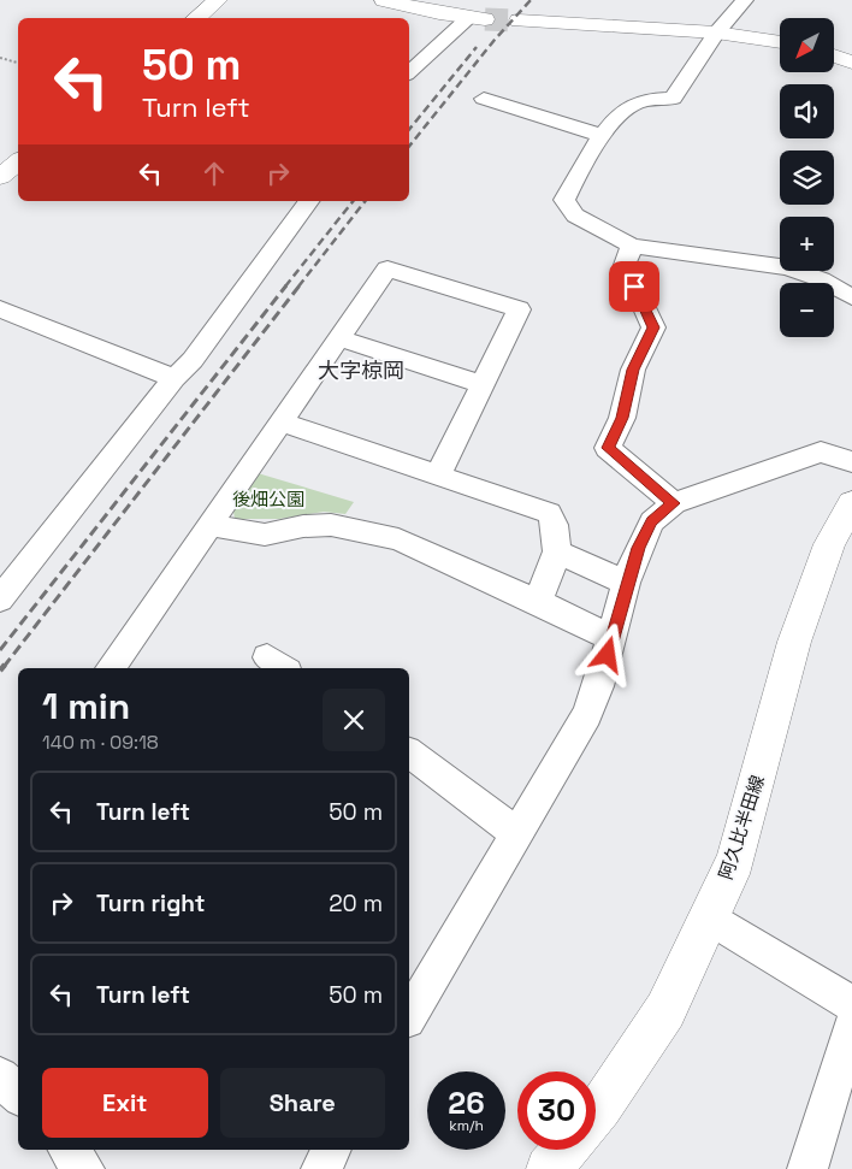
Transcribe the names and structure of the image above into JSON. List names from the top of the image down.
{
  "streets": {
    "street": ["阿久比半田線"]
  },
  "districts": ["大字椋岡"],
  "parks": ["後畑公園"],
  "north": "bottom left",
  "page": {
    "map_buttons": ["+", "−"],
    "turn": ["50 m", "Turn left"],
    "heading": ["1 min", "140 m · 09:18"],
    "list": [
      {
        "name": "Turn left",
        "value": "50 m"
      },
      {
        "name": "Turn right",
        "value": "20 m"
      },
      {
        "name": "Turn left",
        "value": "50 m"
      }
    ],
    "buttons": ["Exit", "Share"],
    "speed": "26 km/h",
    "limit": "30"
  }
}
